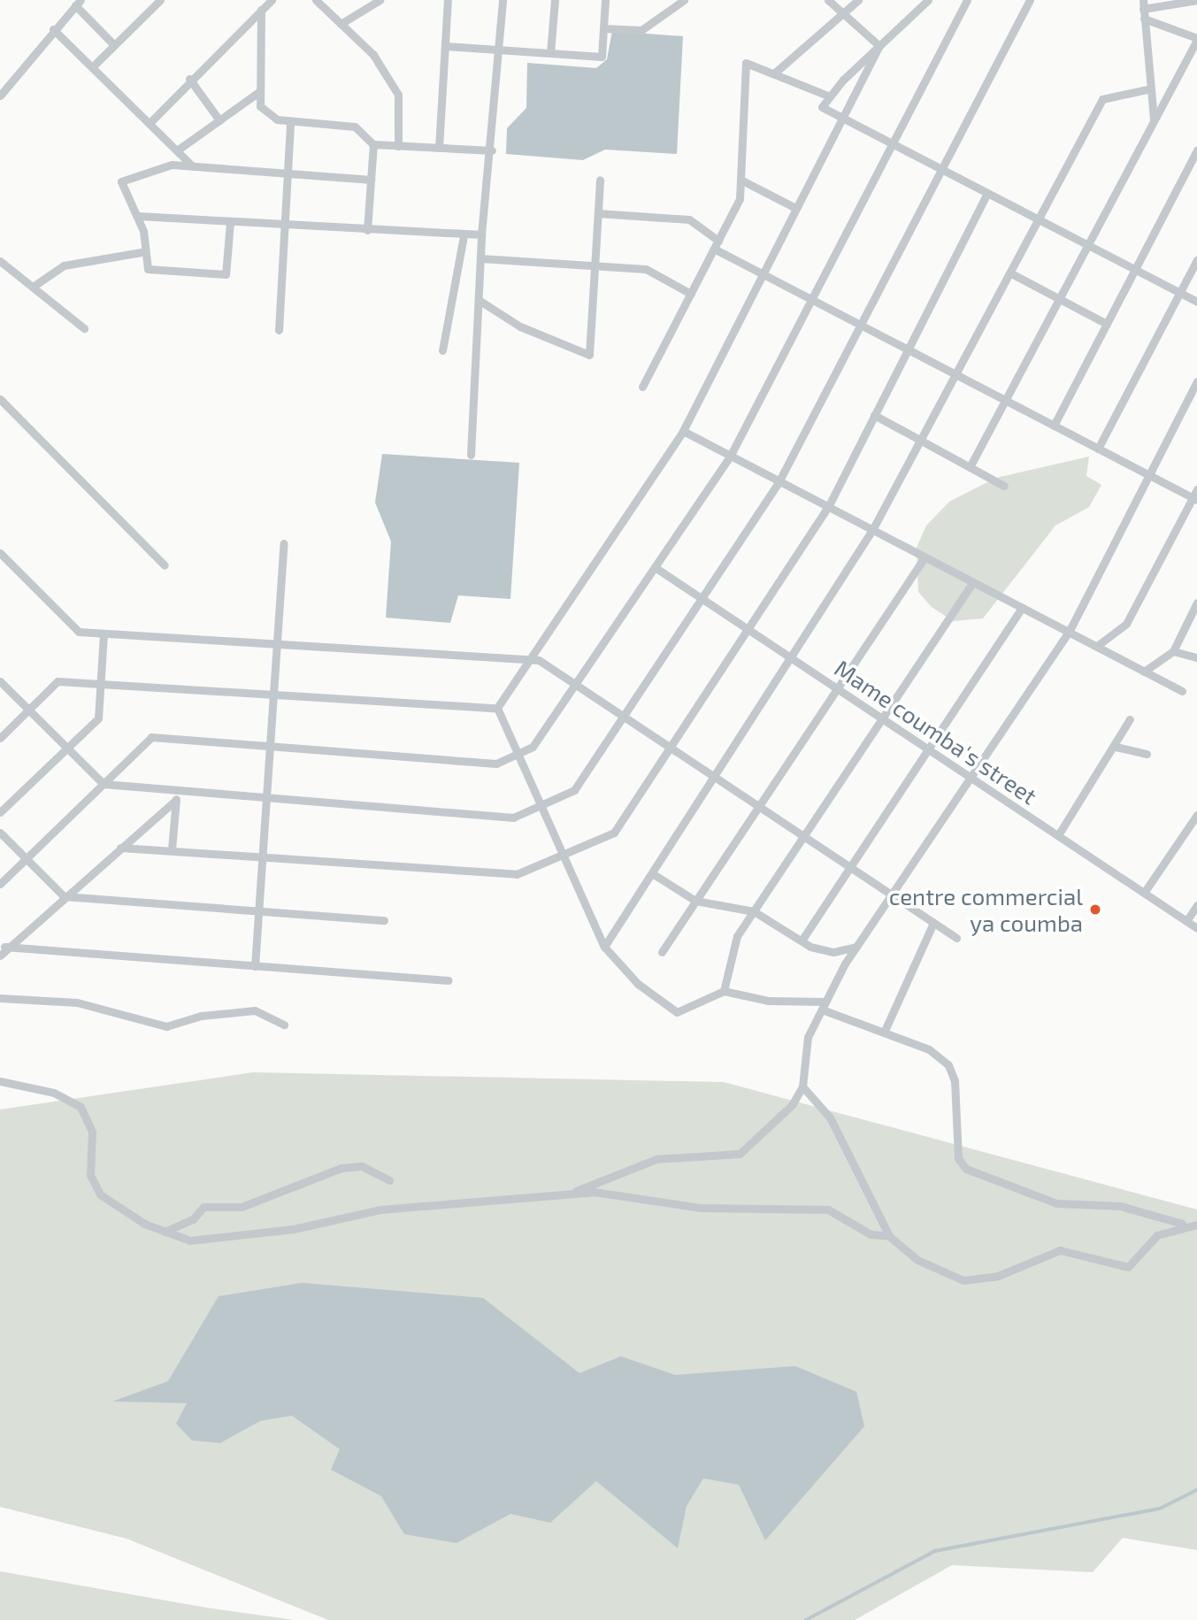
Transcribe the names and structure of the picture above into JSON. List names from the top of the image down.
{
  "streets": {
    "street": ["Mame coumba's street"]
  },
  "places": ["centre commercial ya coumba"]
}
